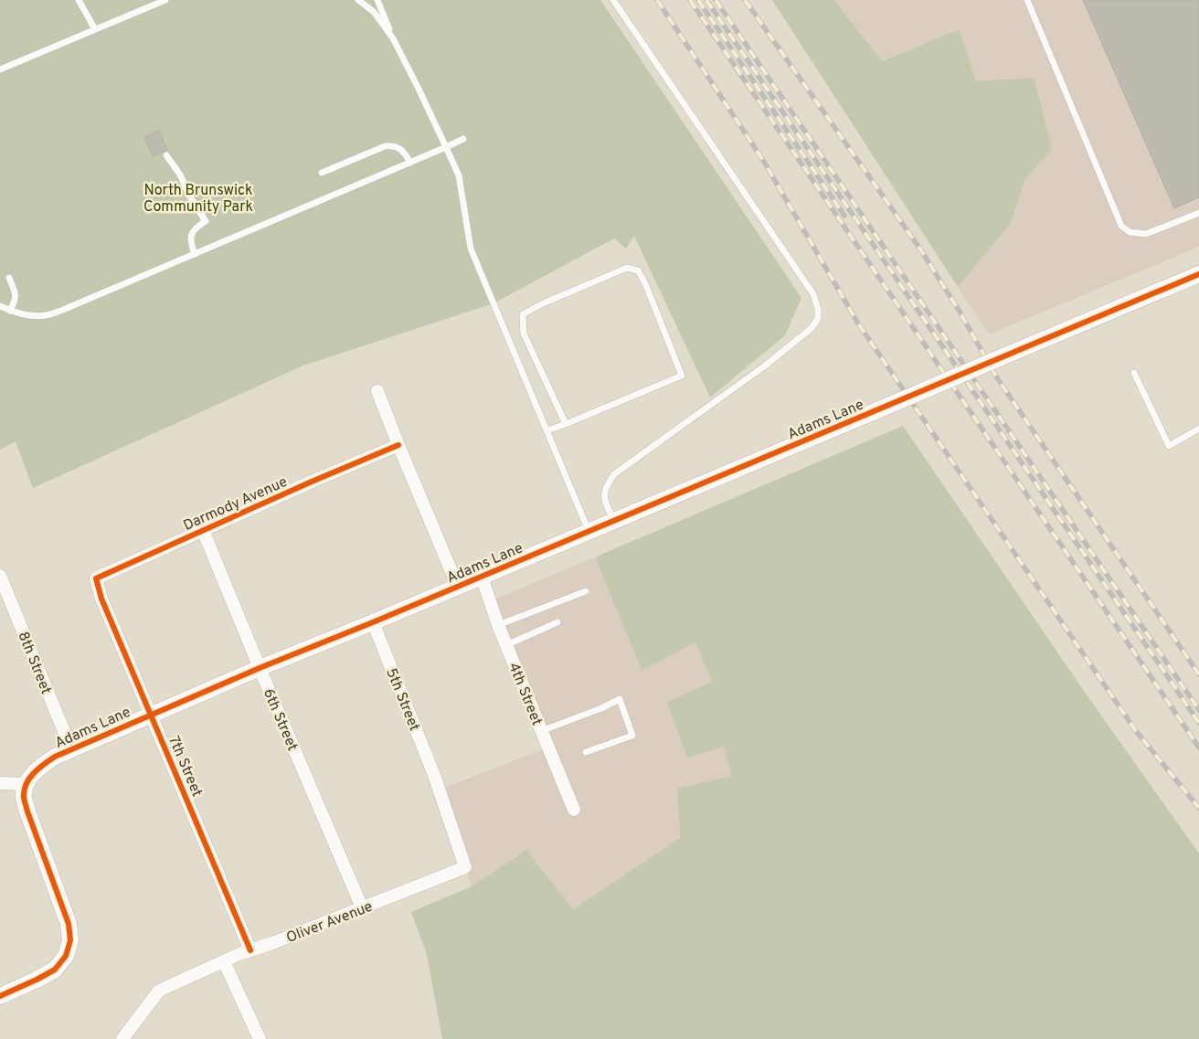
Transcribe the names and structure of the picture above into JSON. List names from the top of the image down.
{
  "streets": {
    "street": [
      "Adams Lane",
      "Darmody Avenue",
      "8th Street",
      "4th Street",
      "5th Street",
      "6th Street",
      "7th Street",
      "Oliver Avenue"
    ]
  },
  "crossings": [
    ["Adams Lane", "8th Street"],
    ["Adams Lane", "4th Street"],
    ["Adams Lane", "5th Street"],
    ["Adams Lane", "6th Street"],
    ["Adams Lane", "7th Street"],
    ["Darmody Avenue", "6th Street"],
    ["Darmody Avenue", "7th Street"],
    ["5th Street", "Oliver Avenue"],
    ["6th Street", "Oliver Avenue"],
    ["7th Street", "Oliver Avenue"]
  ],
  "parks": ["North Brunswick Community Park"]
}
